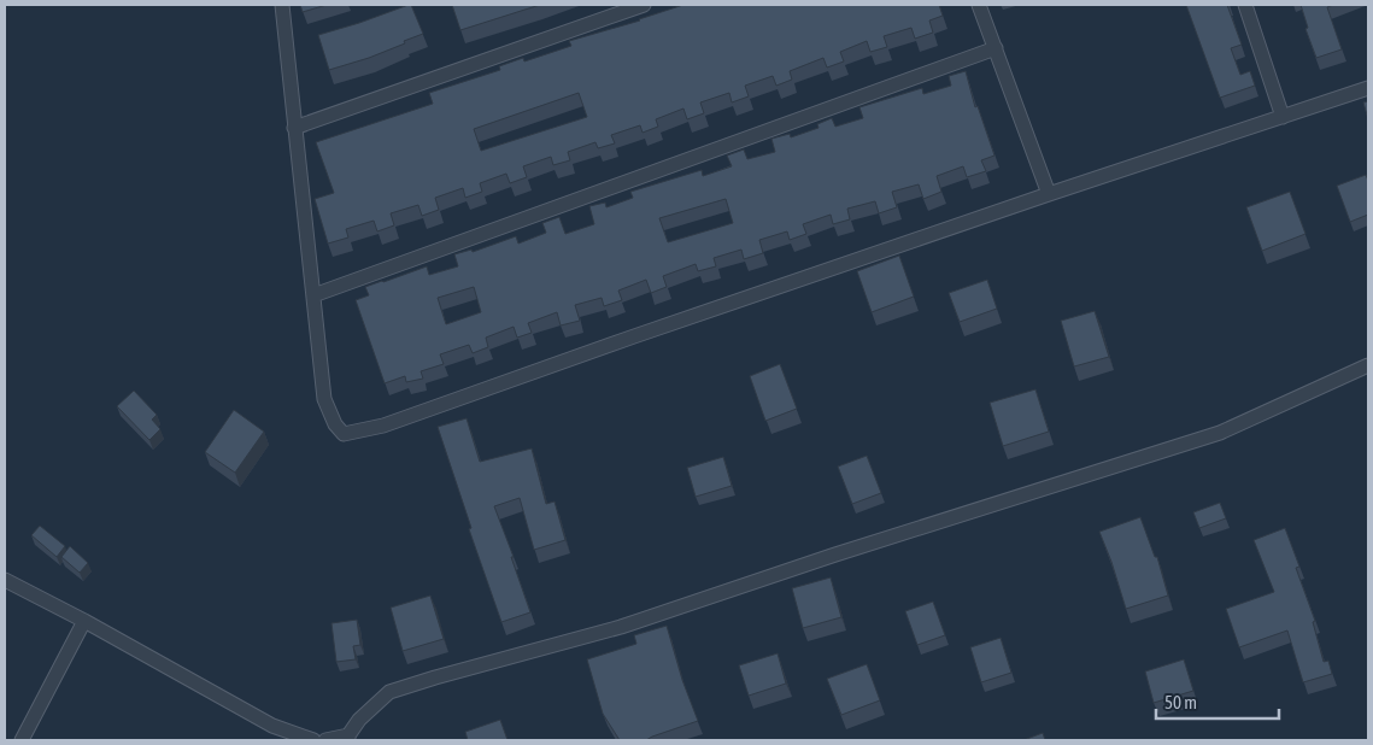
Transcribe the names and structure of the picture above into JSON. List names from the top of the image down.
{
  "scale_bar": "50 m"
}
